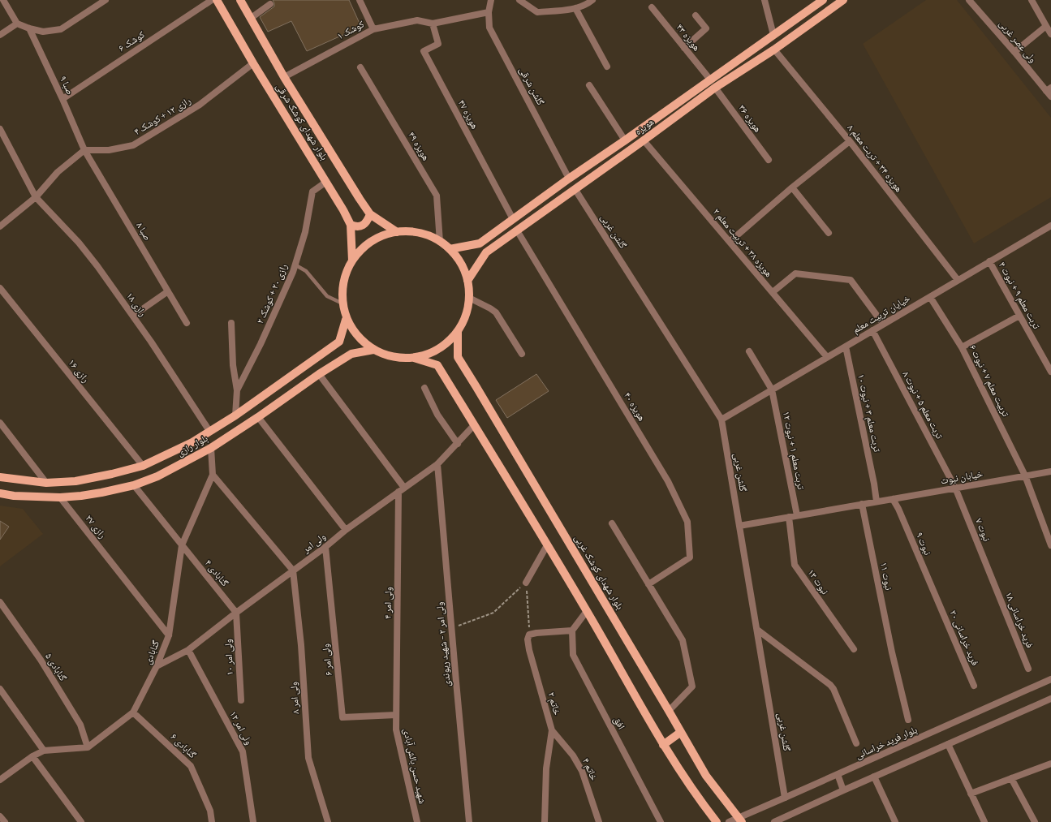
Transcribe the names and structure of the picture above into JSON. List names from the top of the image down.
{
  "streets": {
    "main road": [
      "بلوار شهدای کوشک شرقی",
      "هویزه",
      "بلوار رازی",
      "بلوار شهدای کوشک غربی"
    ],
    "street": [
      "کوشک ۱",
      "هویزه ۴۳",
      "کوشک ۶",
      "ولی عصر غربی",
      "صبا ۹",
      "گلشن شرقی",
      "هویزه ۴۷",
      "رازی ۱۲ + کوشک ۴",
      "هویزه ۳۶",
      "هویزه ۴۹",
      "هویزه ۳۴ + تربت معلم ۸",
      "صبا ۸",
      "گلشن غربی",
      "هویزه ۳۸ + تربیت معلم ۲",
      "رازی ۲۰ + کوشک ۲",
      "تربت معلم ۹ + نبوت ۴",
      "رازی ۱۸",
      "خیایان تربیت معلم",
      "رازی ۱۶",
      "تربیت معلم ۷ + نبوت ۶",
      "تربت معلم ۵ + نبوت ۸",
      "هویزه ۴۰",
      "تربت معلم ۳ + نبوت ۱۰",
      "تربت معلم ۱ + نبوت ۱۲",
      "خیابان نبوت",
      "رازی ۲۷",
      "نبوت ۷",
      "ولی امر",
      "نبوت ۹",
      "گنابادی ۴",
      "نبوت ۱۱",
      "نبوت ۱۳",
      "ولی امر ۴",
      "فرید خراسانی ۱۸",
      "فرید خراسانی ۲۰",
      "ولی امر ۲ - شهید ریوندی",
      "گنابادی",
      "ولی امر ۱۰",
      "ولی امر ۶",
      "گنابادی ۵",
      "ولی امر ۸",
      "خاتم ۲",
      "افق",
      "ولی امر ۱۲",
      "بلوار فرید خراسانی",
      "گنابادی ۶",
      "شهید حسن بالش آبادی",
      "خاتم ۴"
    ]
  },
  "crossings": [
    ["کوشک ۱", "هویزه ۴۷"],
    ["کوشک ۱", "بلوار شهدای کوشک شرقی"],
    ["هویزه ۴۳", "هویزه"],
    ["کوشک ۶", "صبا ۹"],
    ["صبا ۹", "رازی ۱۲ + کوشک ۴"],
    ["صبا ۹", "صبا ۸"],
    ["گلشن شرقی", "هویزه"],
    ["هویزه ۴۷", "هویزه"],
    ["رازی ۱۲ + کوشک ۴", "بلوار شهدای کوشک شرقی"],
    ["رازی ۱۲ + کوشک ۴", "صبا ۸"],
    ["هویزه ۳۶", "هویزه"],
    ["بلوار شهدای کوشک شرقی", "رازی ۲۰ + کوشک ۲"],
    ["هویزه", "هویزه ۳۴ + تربت معلم ۸"],
    ["هویزه", "گلشن غربی"],
    ["هویزه", "هویزه ۳۸ + تربیت معلم ۲"],
    ["هویزه", "هویزه ۴۰"],
    ["هویزه ۳۴ + تربت معلم ۸", "خیایان تربیت معلم"],
    ["گلشن غربی", "خیایان تربیت معلم"],
    ["گلشن غربی", "خیابان نبوت"],
    ["گلشن غربی", "بلوار فرید خراسانی"],
    ["هویزه ۳۸ + تربیت معلم ۲", "خیایان تربیت معلم"],
    ["رازی ۲۰ + کوشک ۲", "بلوار رازی"],
    ["تربت معلم ۹ + نبوت ۴", "خیایان تربیت معلم"],
    ["رازی ۱۸", "بلوار رازی"],
    ["خیایان تربیت معلم", "تربیت معلم ۷ + نبوت ۶"],
    ["خیایان تربیت معلم", "تربت معلم ۵ + نبوت ۸"],
    ["خیایان تربیت معلم", "تربت معلم ۳ + نبوت ۱۰"],
    ["خیایان تربیت معلم", "تربت معلم ۱ + نبوت ۱۲"],
    ["رازی ۱۶", "بلوار رازی"],
    ["تربیت معلم ۷ + نبوت ۶", "خیابان نبوت"],
    ["تربت معلم ۵ + نبوت ۸", "خیابان نبوت"],
    ["تربت معلم ۵ + نبوت ۸", "نبوت ۷"],
    ["تربت معلم ۳ + نبوت ۱۰", "خیابان نبوت"],
    ["بلوار رازی", "رازی ۲۷"],
    ["بلوار رازی", "گنابادی ۴"],
    ["بلوار رازی", "گنابادی"],
    ["تربت معلم ۱ + نبوت ۱۲", "خیابان نبوت"],
    ["خیابان نبوت", "نبوت ۷"],
    ["خیابان نبوت", "نبوت ۹"],
    ["خیابان نبوت", "نبوت ۱۱"],
    ["خیابان نبوت", "نبوت ۱۳"],
    ["رازی ۲۷", "گنابادی"],
    ["نبوت ۷", "فرید خراسانی ۱۸"],
    ["ولی امر", "گنابادی ۴"],
    ["ولی امر", "ولی امر ۴"],
    ["ولی امر", "ولی امر ۲ - شهید ریوندی"],
    ["ولی امر", "گنابادی"],
    ["ولی امر", "ولی امر ۱۰"],
    ["ولی امر", "ولی امر ۶"],
    ["ولی امر", "ولی امر ۸"],
    ["ولی امر", "ولی امر ۱۲"],
    ["نبوت ۹", "فرید خراسانی ۲۰"],
    ["بلوار شهدای کوشک غربی", "بلوار فرید خراسانی"],
    ["گنابادی ۴", "گنابادی"],
    ["گنابادی ۴", "ولی امر ۱۰"],
    ["ولی امر ۴", "ولی امر ۶"],
    ["ولی امر ۴", "شهید حسن بالش آبادی"],
    ["گنابادی", "گنابادی ۵"],
    ["گنابادی", "گنابادی ۶"],
    ["ولی امر ۶", "شهید حسن بالش آبادی"],
    ["خاتم ۲", "خاتم ۴"]
  ]
}
